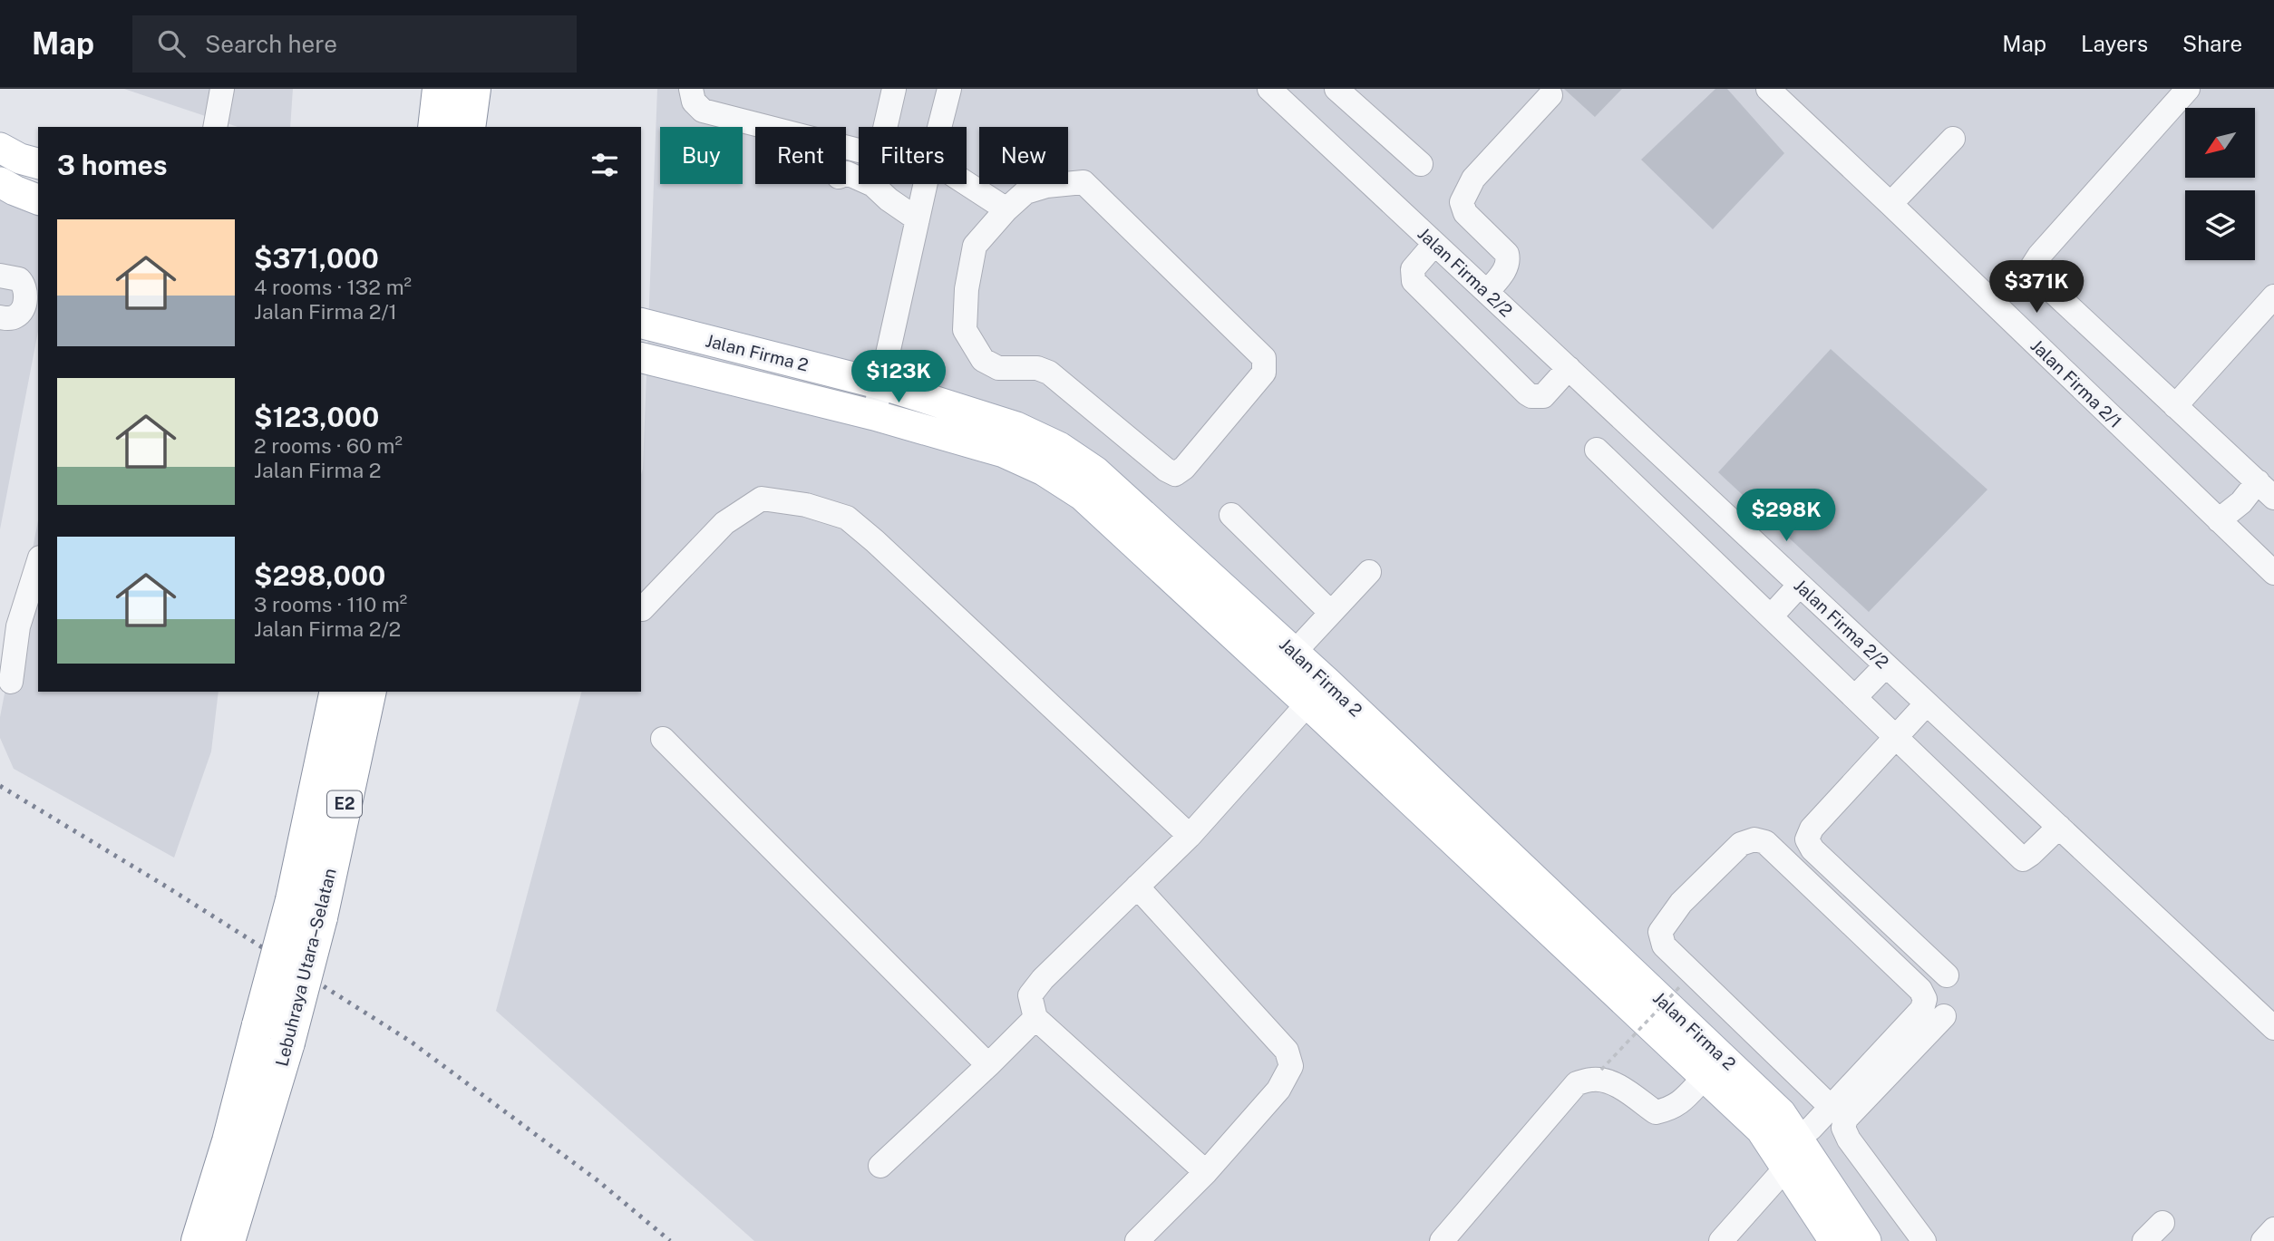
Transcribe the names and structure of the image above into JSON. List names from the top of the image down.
{
  "streets": {
    "highway": ["E2", "Lebuhraya Utara–Selatan"],
    "main road": ["Jalan Firma 2"],
    "street": ["Jalan Firma 2/2", "Jalan Firma 2/1"]
  },
  "north": "bottom left",
  "page": {
    "header": "Map",
    "search": "Search here",
    "nav": ["Map", "Layers", "Share"],
    "chip": [
      "Buy",
      "Rent",
      "Filters",
      "New"
    ],
    "heading": "3 homes",
    "list": [
      {
        "name": "$371,000",
        "note": "4 rooms · 132 m² · Jalan Firma 2/1"
      },
      {
        "name": "$123,000",
        "note": "2 rooms · 60 m² · Jalan Firma 2"
      },
      {
        "name": "$298,000",
        "note": "3 rooms · 110 m² · Jalan Firma 2/2"
      }
    ],
    "price": ["$371K", "$123K", "$298K"]
  }
}
